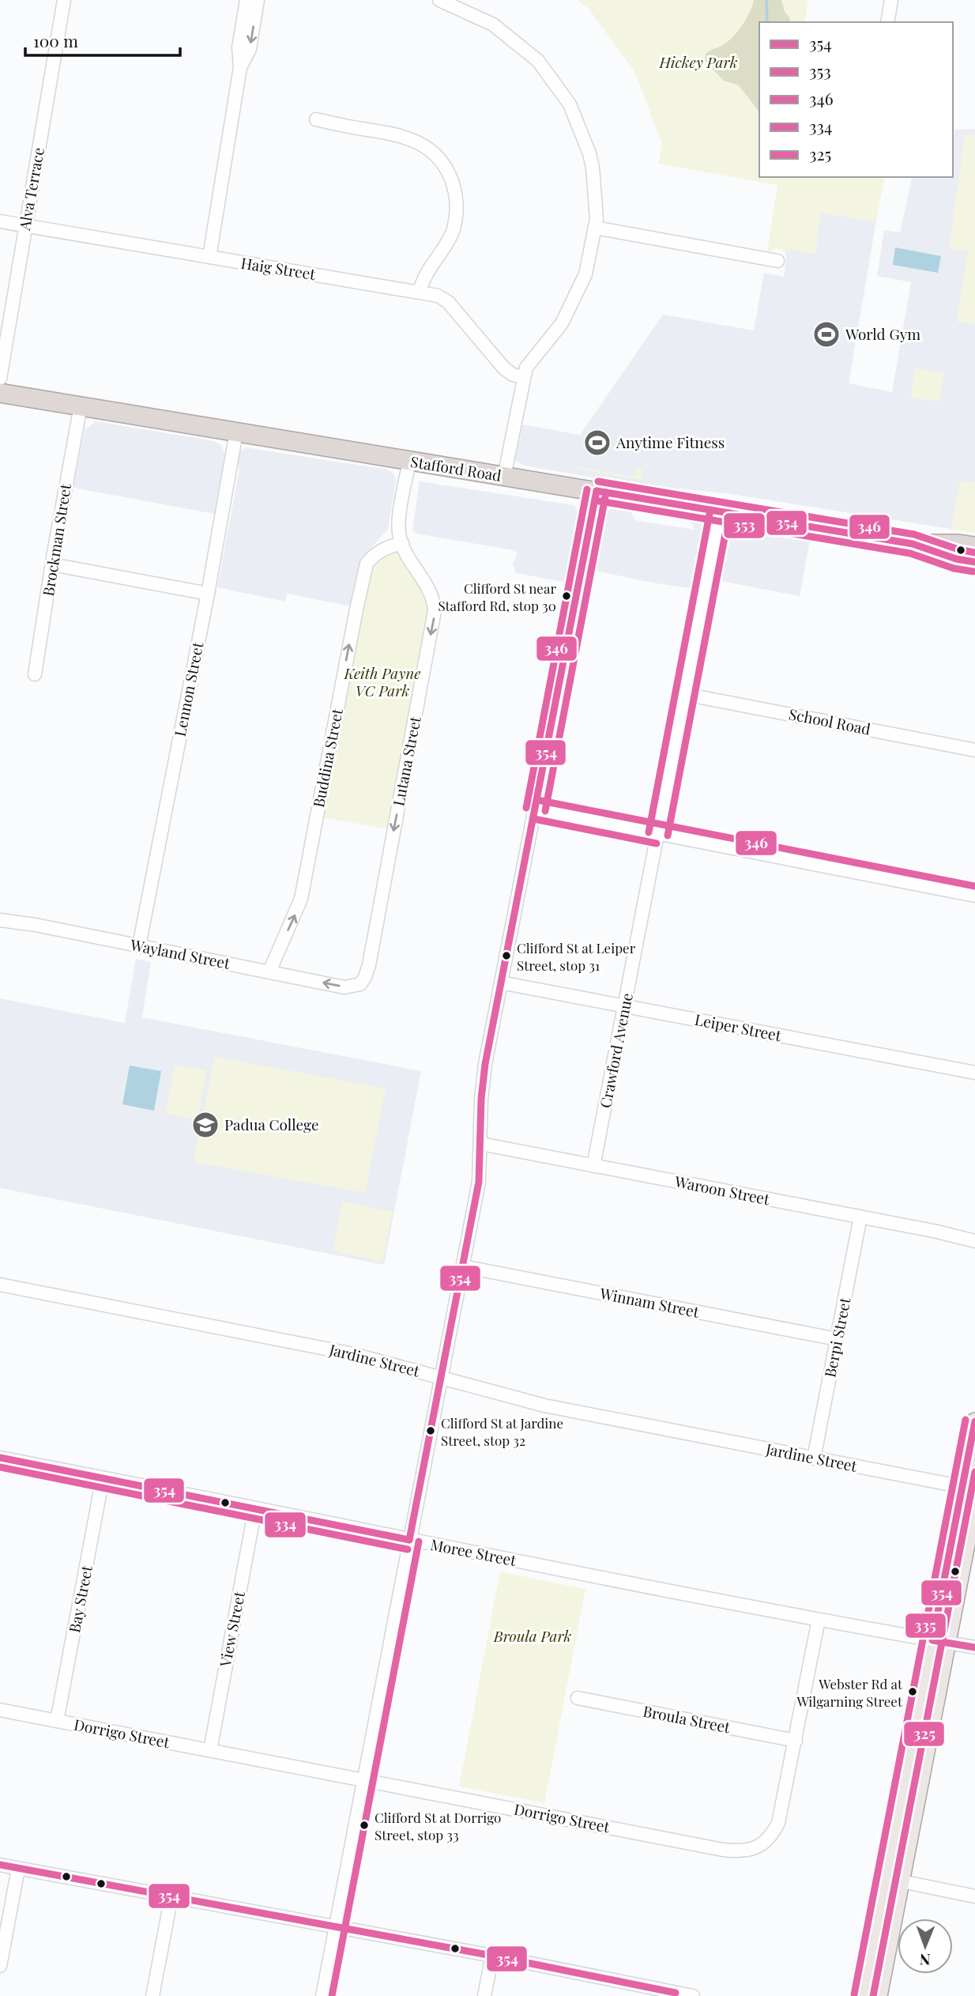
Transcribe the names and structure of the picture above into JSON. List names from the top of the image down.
{
  "streets": {
    "highway": ["Stafford Road"],
    "street": [
      "Alva Terrace",
      "Haig Street",
      "Brockman Street",
      "Lennon Street",
      "School Road",
      "Buddina Street",
      "Lutana Street",
      "Wayland Street",
      "Leiper Street",
      "Crawford Avenue",
      "Waroon Street",
      "Winnam Street",
      "Berpi Street",
      "Jardine Street",
      "Moree Street",
      "Bay Street",
      "View Street",
      "Broula Street",
      "Dorrigo Street"
    ]
  },
  "crossings": [
    ["Alva Terrace", "Haig Street"],
    ["Stafford Road", "Brockman Street"],
    ["Stafford Road", "Lennon Street"],
    ["Stafford Road", "Crawford Avenue"],
    ["Lennon Street", "Wayland Street"],
    ["School Road", "Crawford Avenue"],
    ["Buddina Street", "Lutana Street"],
    ["Buddina Street", "Wayland Street"],
    ["Lutana Street", "Wayland Street"],
    ["Leiper Street", "Crawford Avenue"],
    ["Crawford Avenue", "Waroon Street"],
    ["Waroon Street", "Berpi Street"],
    ["Winnam Street", "Berpi Street"],
    ["Berpi Street", "Jardine Street"],
    ["Moree Street", "Bay Street"],
    ["Moree Street", "View Street"],
    ["Moree Street", "Dorrigo Street"],
    ["Bay Street", "Dorrigo Street"],
    ["View Street", "Dorrigo Street"],
    ["Broula Street", "Dorrigo Street"]
  ],
  "one_way": ["Buddina Street", "Lutana Street"],
  "parks": ["Hickey Park", "Keith Payne VC Park", "Broula Park"],
  "places": {
    "sports": ["World Gym", "Anytime Fitness"],
    "other": [
      "Clifford St near Stafford Rd, stop 30",
      "Clifford St at Leiper Street, stop 31",
      "Clifford St at Jardine Street, stop 32",
      "Webster Rd at Wilgarning Street",
      "Clifford St at Dorrigo Street, stop 33"
    ],
    "school or university": ["Padua College"]
  },
  "lines": [
    "transit line 346",
    "transit line 354",
    "transit line 353",
    "transit line 335",
    "transit line 334",
    "transit line 325"
  ],
  "legend": [
    "354",
    "353",
    "346",
    "334",
    "325"
  ],
  "scale_bar": "100 m",
  "north": "bottom"
}
